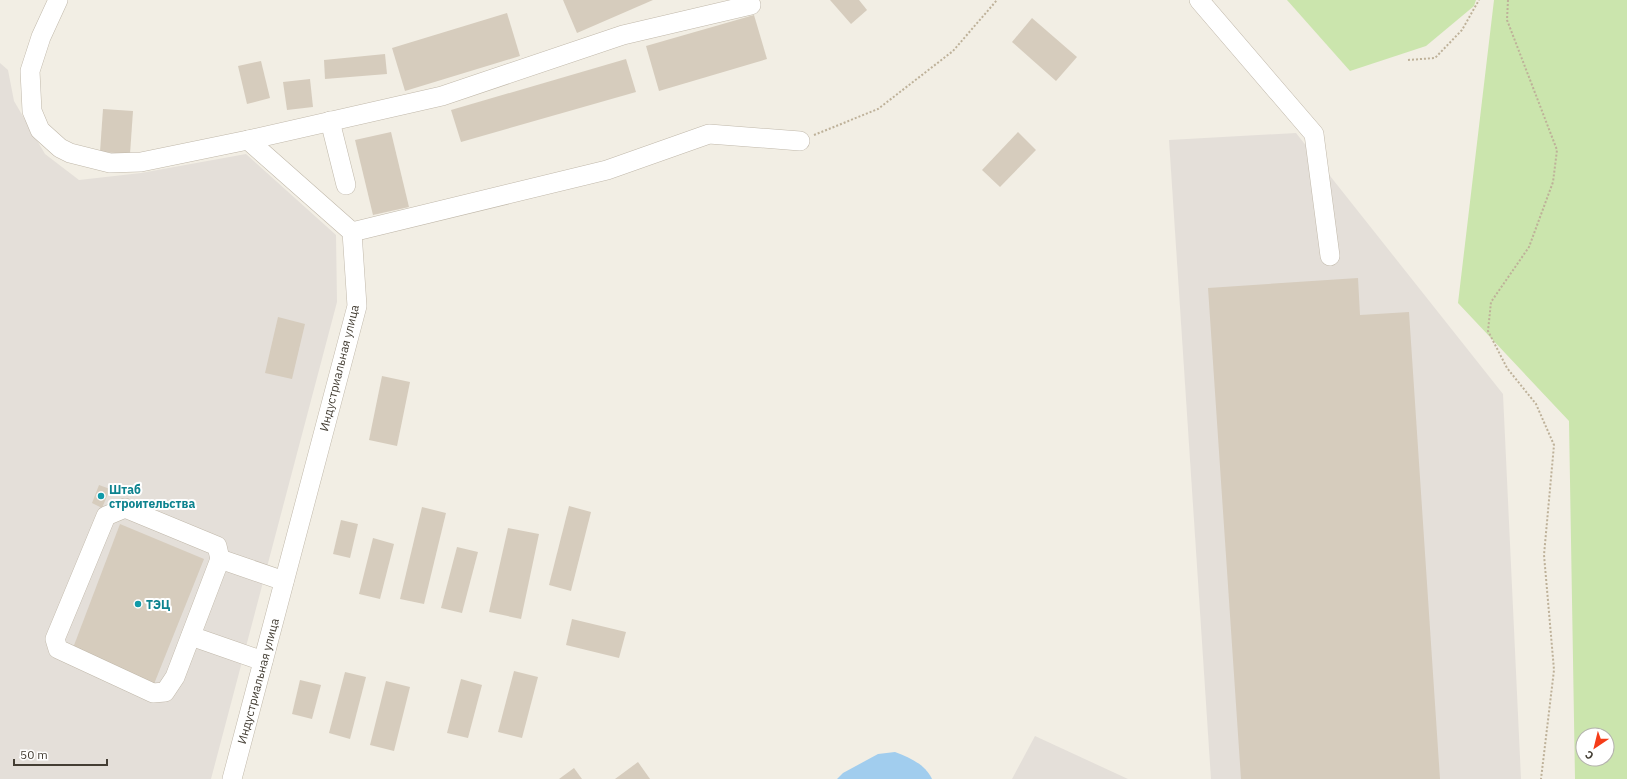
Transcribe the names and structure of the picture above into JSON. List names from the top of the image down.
{
  "streets": {
    "street": ["Индустриальная улица"]
  },
  "places": ["Штаб строительства", "ТЭЦ"],
  "scale_bar": "50 m",
  "north": "bottom left"
}
